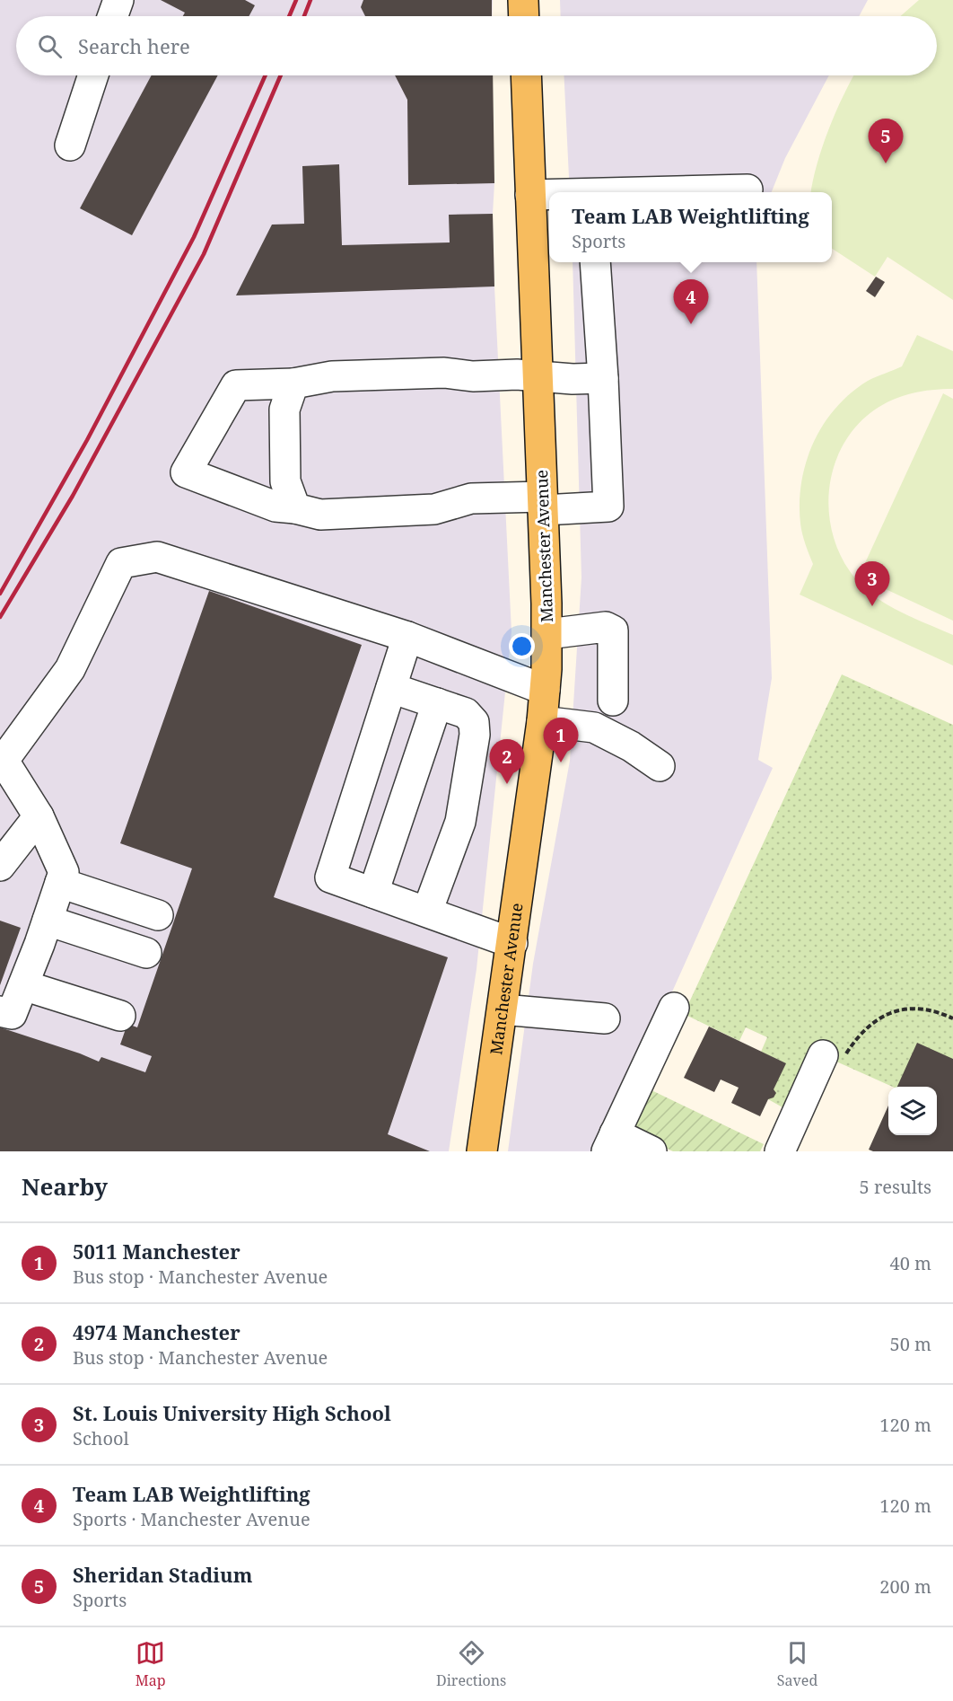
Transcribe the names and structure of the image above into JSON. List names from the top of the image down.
{
  "streets": {
    "main road": ["Manchester Avenue"]
  },
  "page": {
    "search": "Search here",
    "pins": [
      "5",
      "4",
      "3",
      "1",
      "2"
    ],
    "popup": ["Team LAB Weightlifting", "Sports"],
    "heading": ["Nearby", "5 results"],
    "list": [
      {
        "mark": "1",
        "name": "5011 Manchester",
        "note": "Bus stop · Manchester Avenue",
        "value": "40 m"
      },
      {
        "mark": "2",
        "name": "4974 Manchester",
        "note": "Bus stop · Manchester Avenue",
        "value": "50 m"
      },
      {
        "mark": "3",
        "name": "St. Louis University High School",
        "note": "School",
        "value": "120 m"
      },
      {
        "mark": "4",
        "name": "Team LAB Weightlifting",
        "note": "Sports · Manchester Avenue",
        "value": "120 m"
      },
      {
        "mark": "5",
        "name": "Sheridan Stadium",
        "note": "Sports",
        "value": "200 m"
      }
    ],
    "nav": ["Map", "Directions", "Saved"]
  }
}
